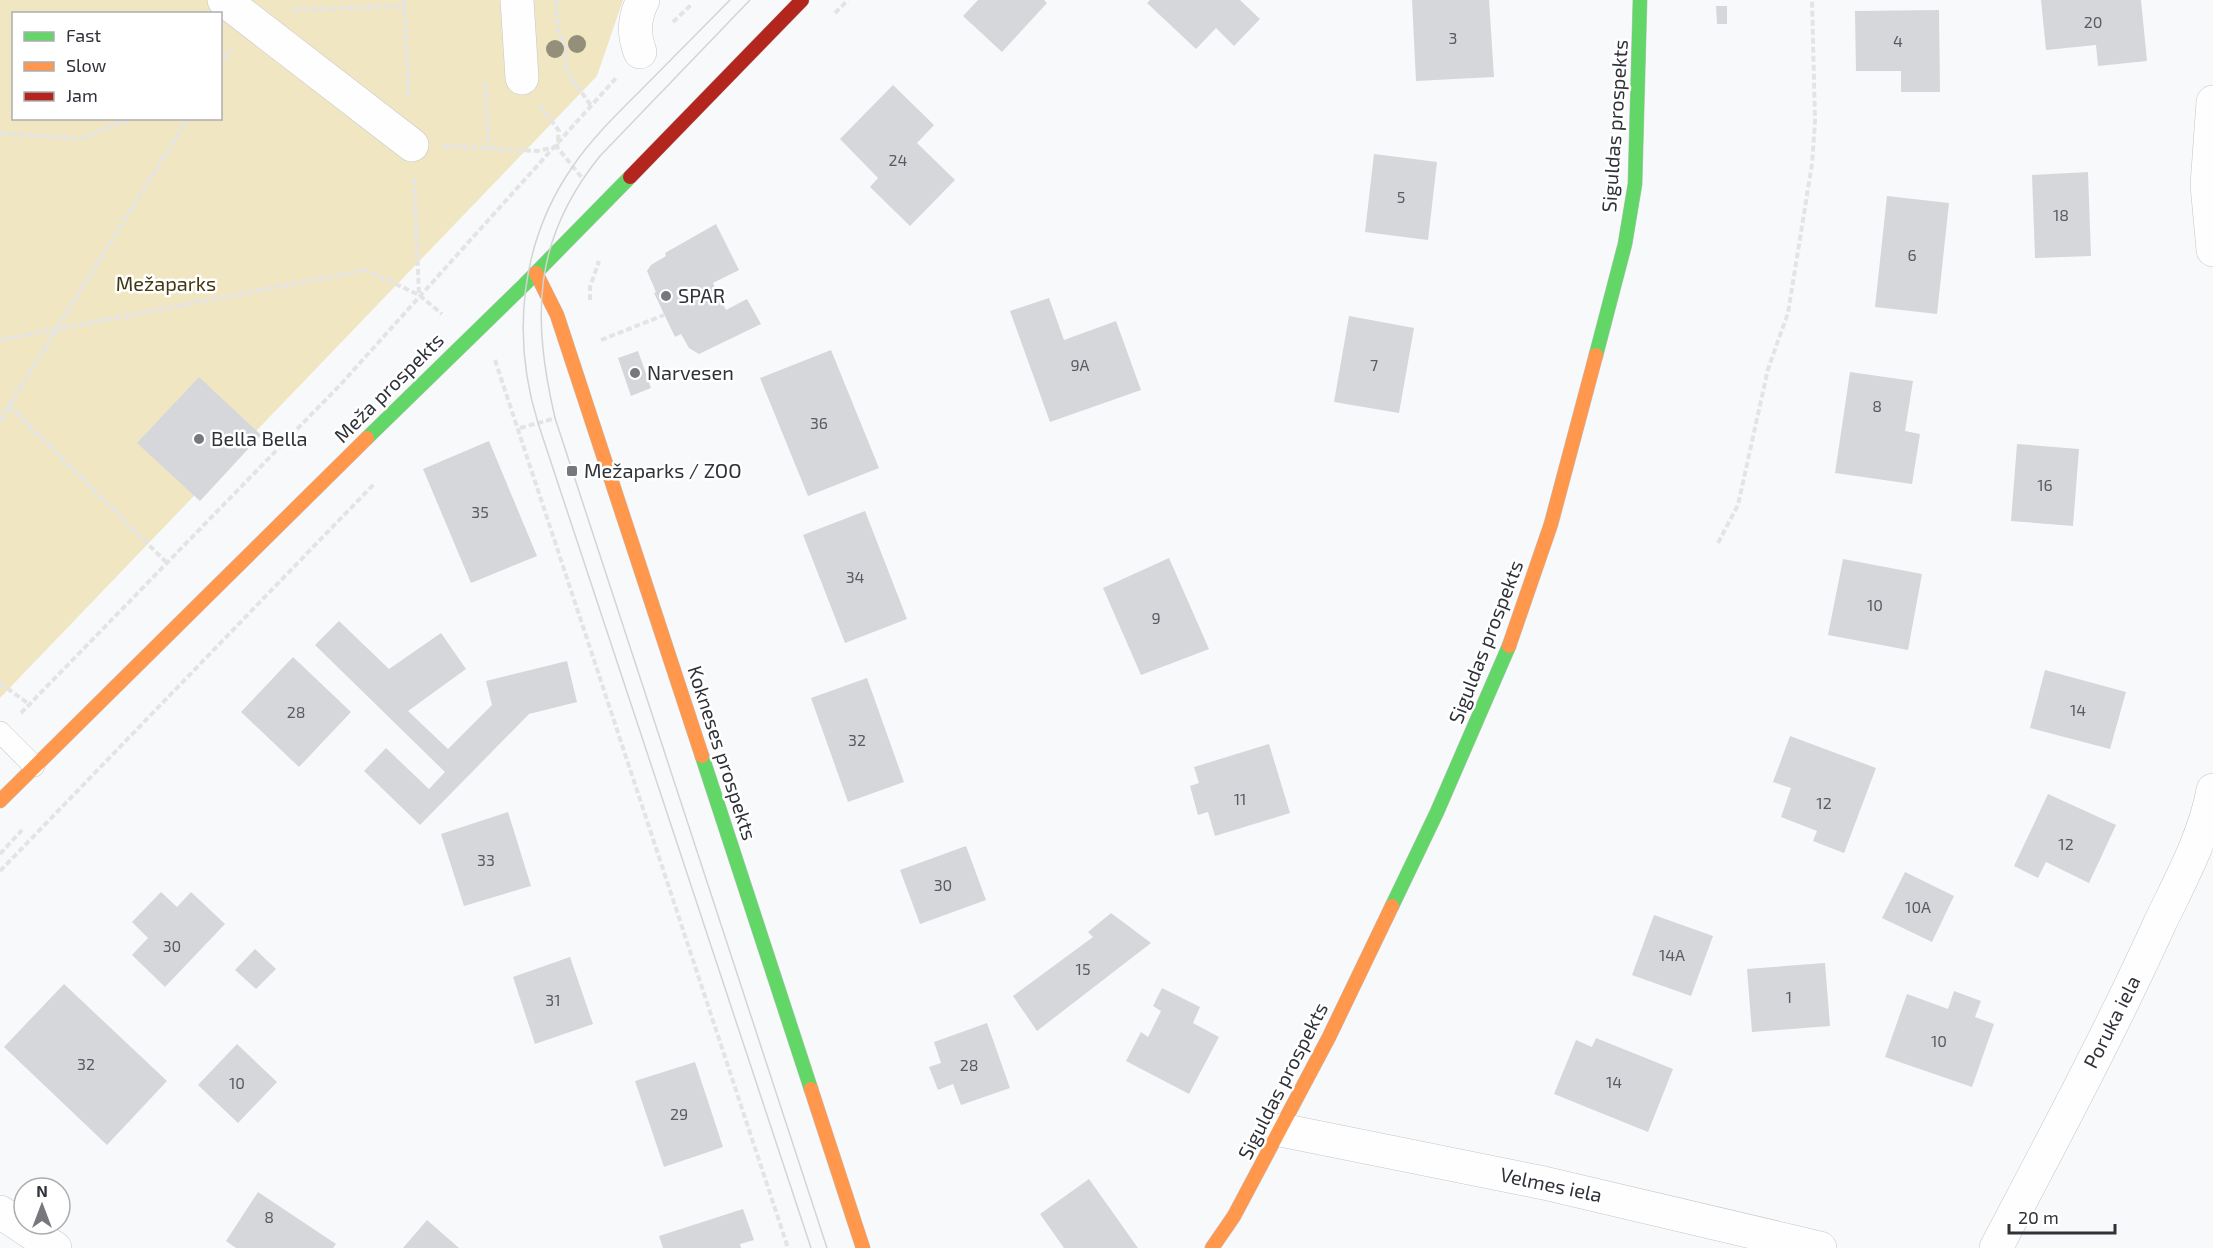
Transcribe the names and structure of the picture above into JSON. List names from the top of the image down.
{
  "streets": {
    "street": [
      "Siguldas prospekts",
      "Meža prospekts",
      "Kokneses prospekts",
      "Poruka iela",
      "Velmes iela"
    ]
  },
  "crossings": [
    ["Siguldas prospekts", "Velmes iela"],
    ["Meža prospekts", "Kokneses prospekts"]
  ],
  "parks": ["Mežaparks"],
  "places": {
    "other": ["SPAR", "Narvesen", "Bella Bella"],
    "transit": ["Mežaparks / ZOO"]
  },
  "house_numbers": [
    "20",
    "3",
    "4",
    "24",
    "5",
    "18",
    "6",
    "9A",
    "7",
    "8",
    "36",
    "16",
    "35",
    "34",
    "10",
    "9",
    "14",
    "28",
    "32",
    "11",
    "12",
    "12",
    "33",
    "30",
    "10A",
    "30",
    "14A",
    "15",
    "1",
    "31",
    "10",
    "32",
    "28",
    "14",
    "10",
    "29",
    "8"
  ],
  "legend": ["Fast", "Slow", "Jam"],
  "scale_bar": "20 m",
  "north": "top"
}
